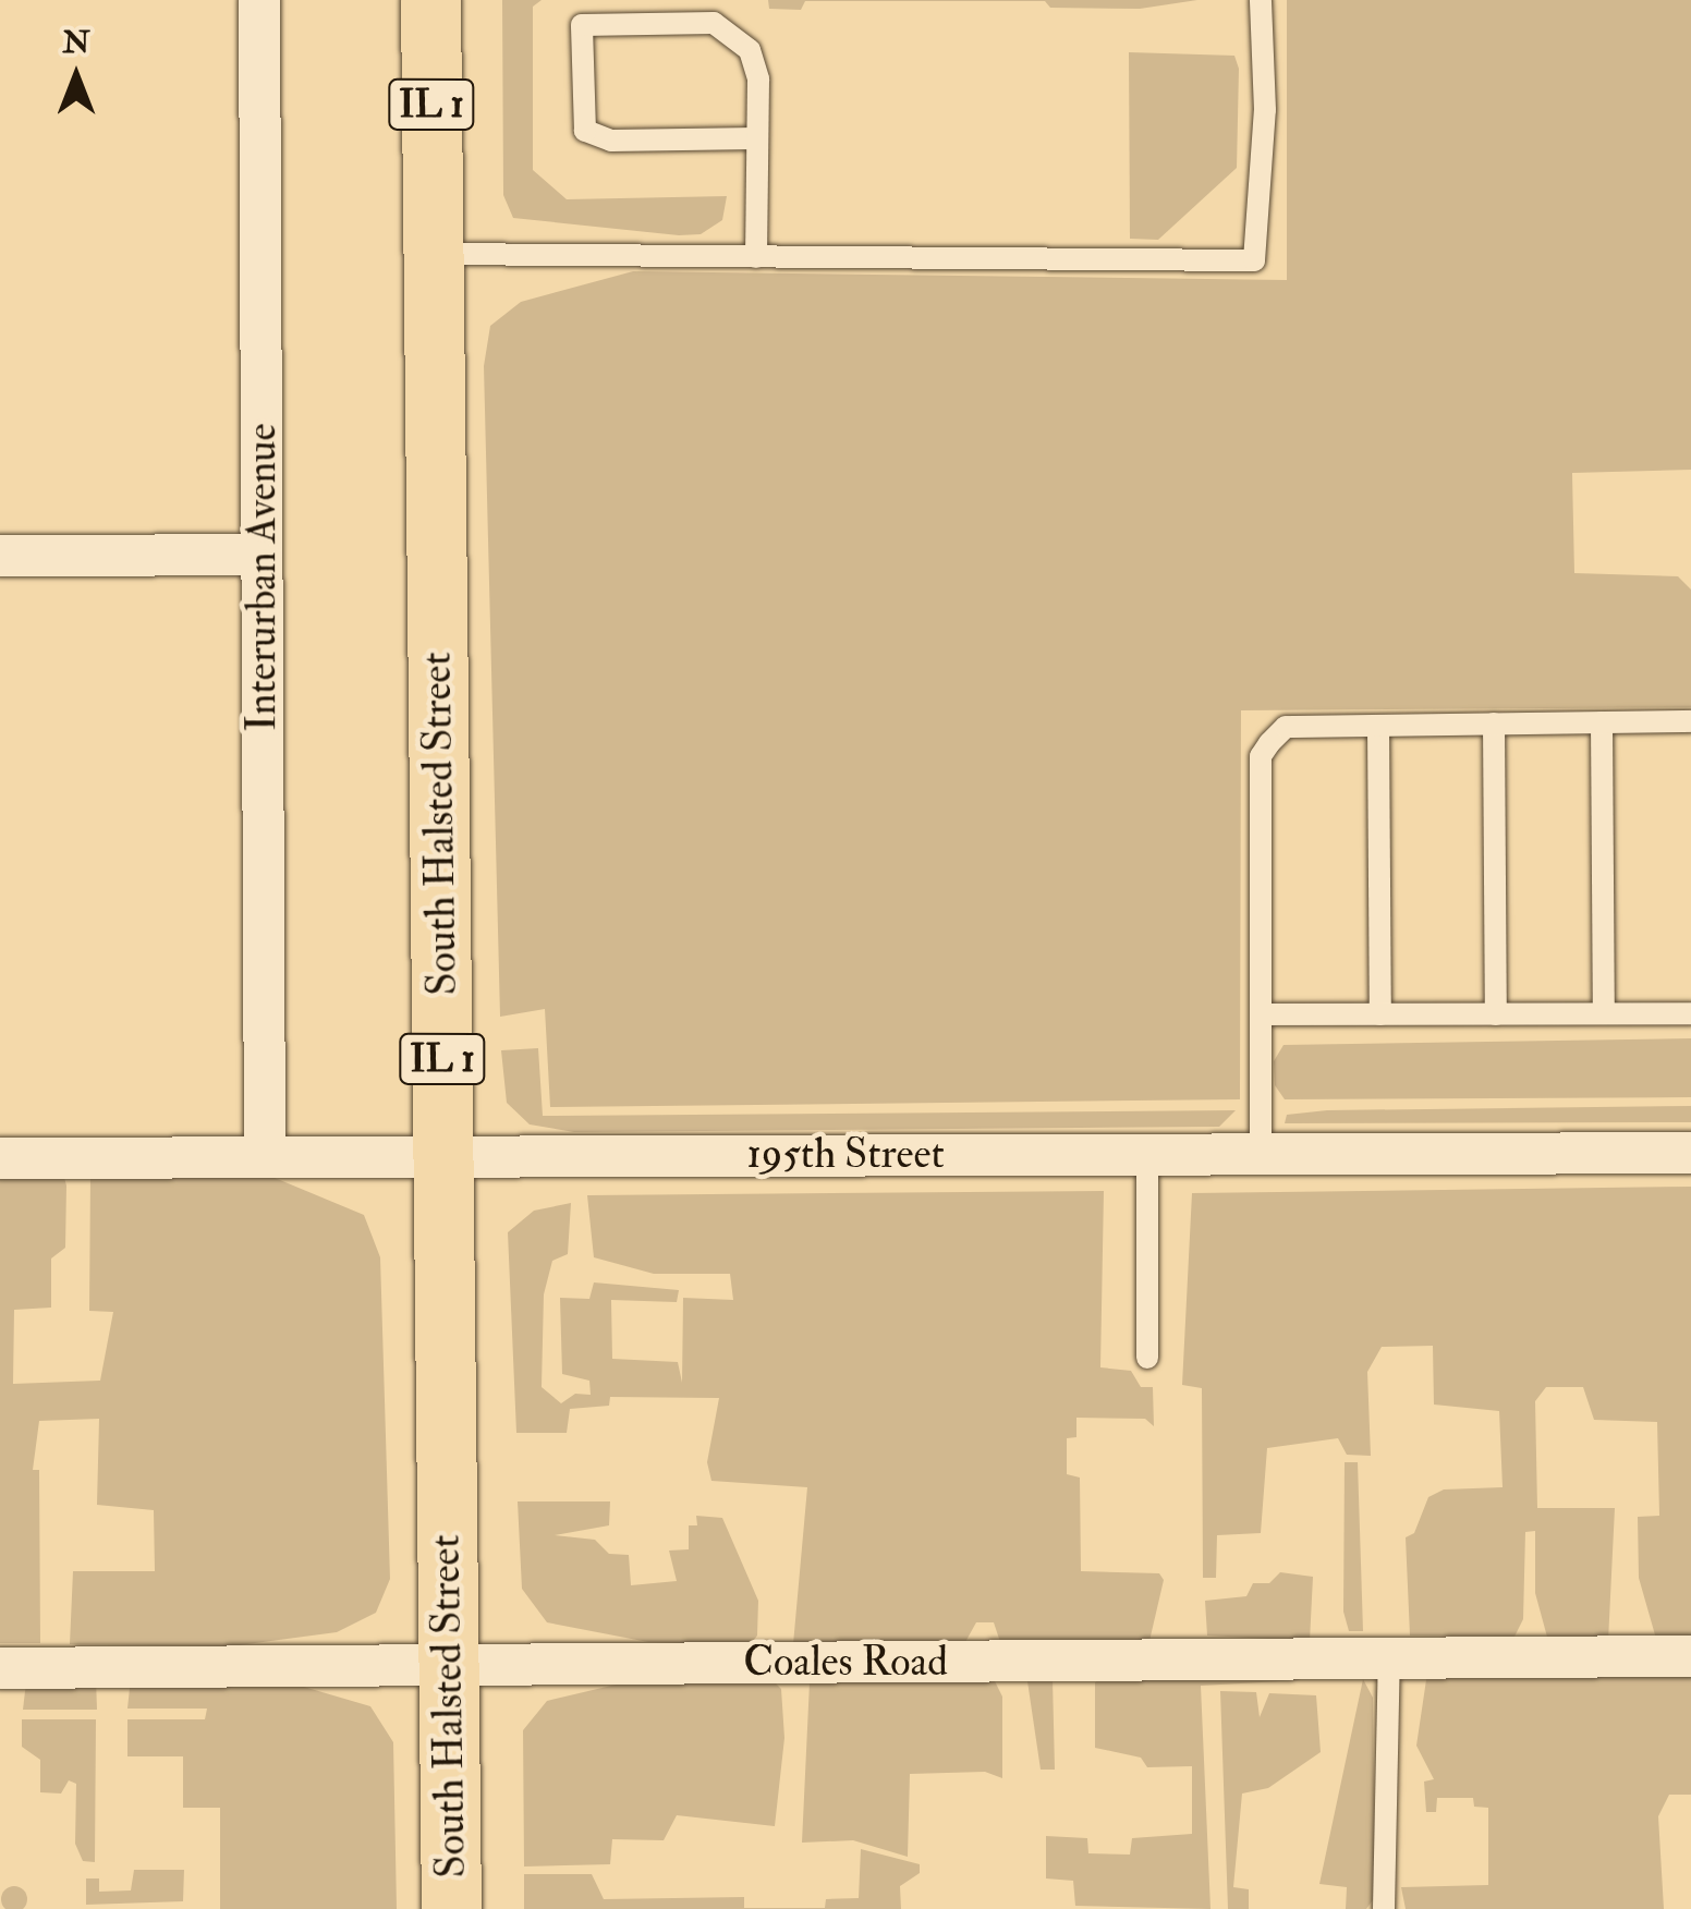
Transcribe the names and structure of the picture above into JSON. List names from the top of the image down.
{
  "streets": {
    "main road": ["IL 1", "South Halsted Street"],
    "street": ["Interurban Avenue", "195th Street", "Coales Road"]
  },
  "crossings": [
    ["Interurban Avenue", "195th Street"],
    ["South Halsted Street", "195th Street"],
    ["South Halsted Street", "Coales Road"]
  ],
  "north": "top"
}
